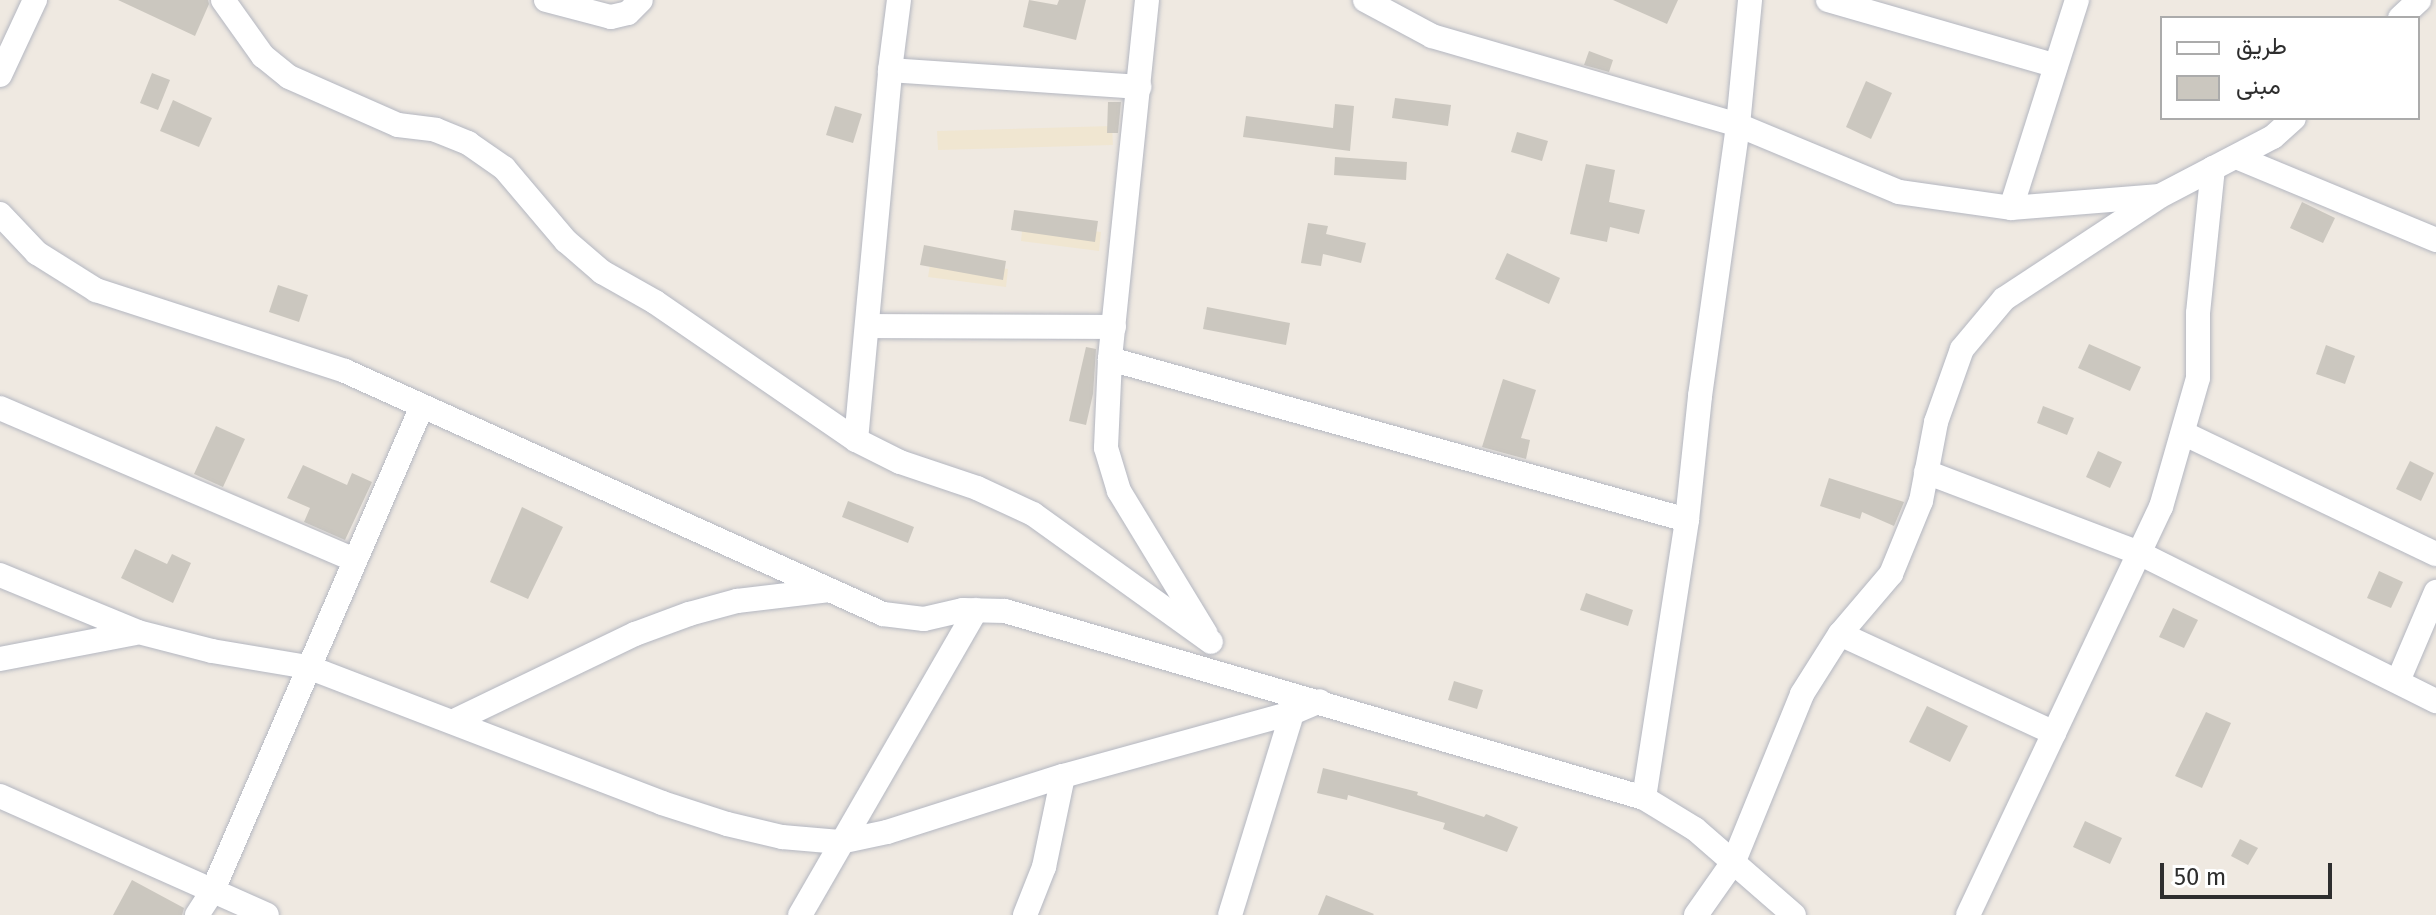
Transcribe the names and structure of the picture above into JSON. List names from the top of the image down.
{
  "legend": ["طريق", "مبنى"],
  "scale_bar": "50 m"
}
